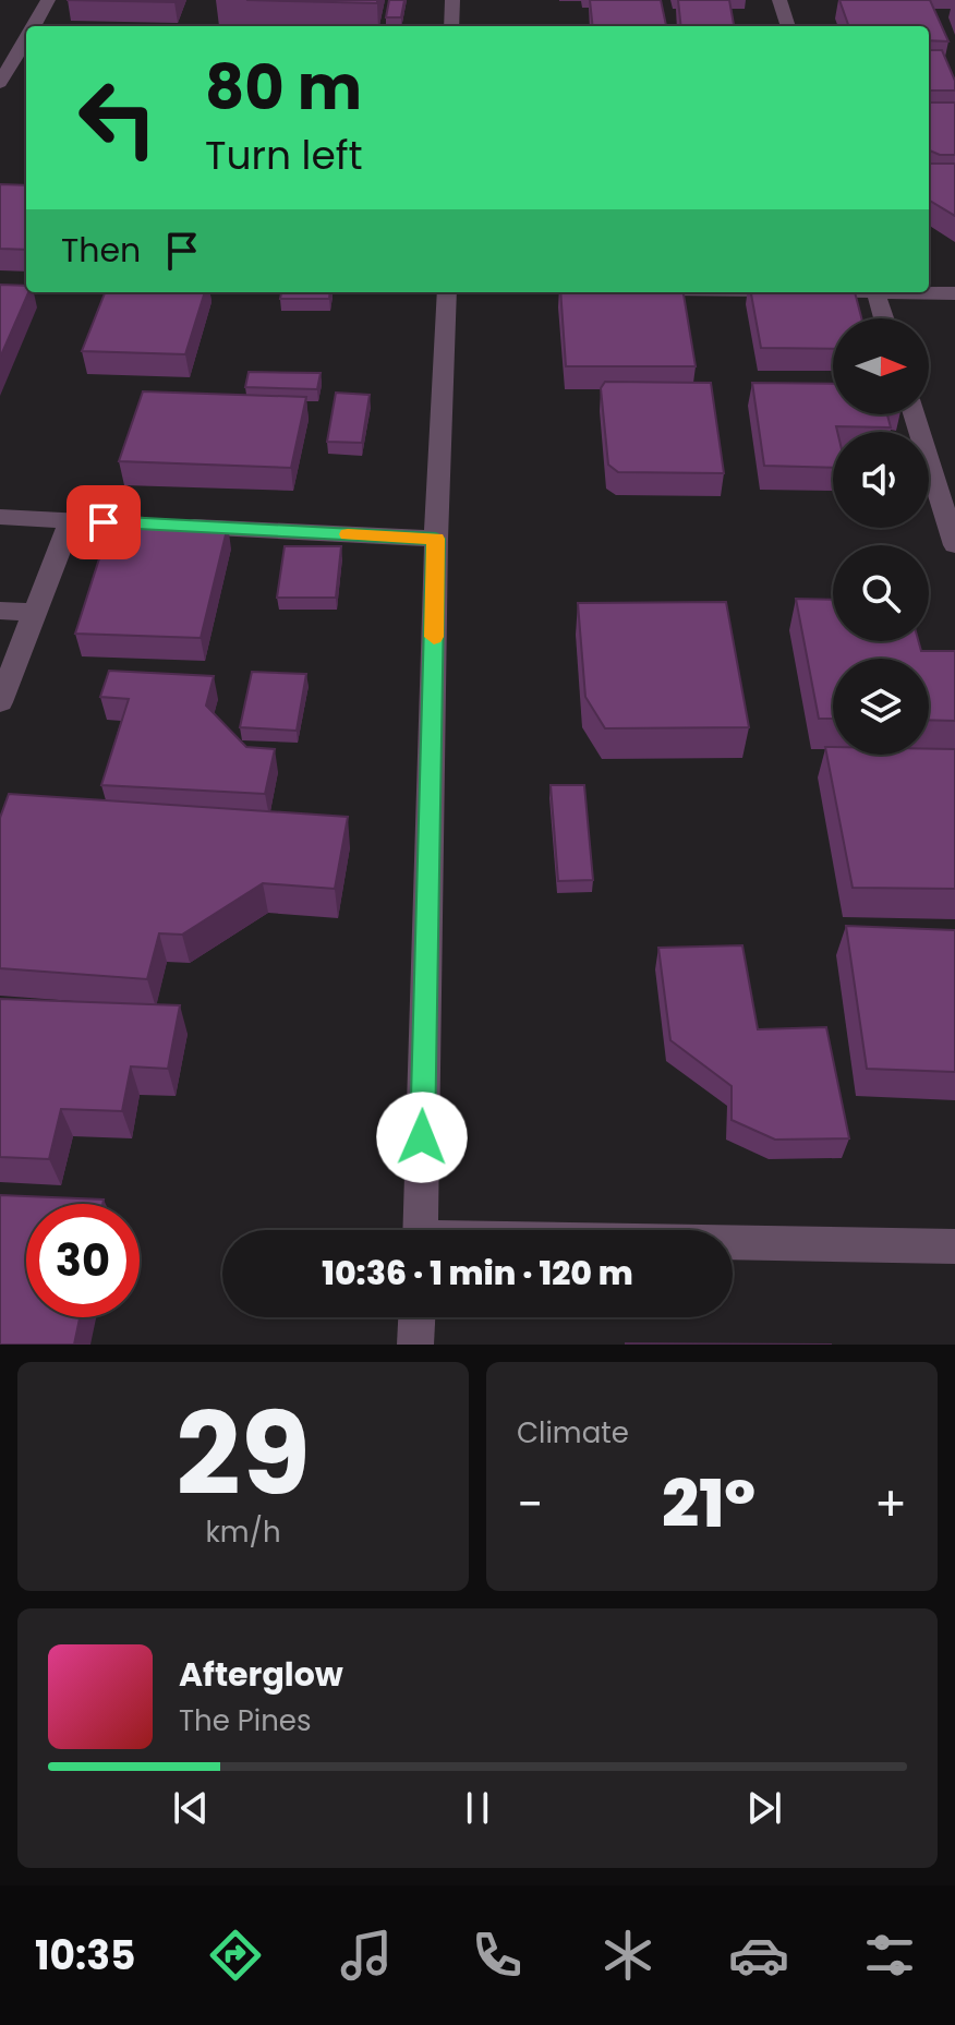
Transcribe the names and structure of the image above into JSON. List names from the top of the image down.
{
  "north": "right",
  "page": {
    "turn": ["80 m", "Turn left"],
    "then": "Then",
    "limit": "30",
    "trip": "10:36 · 1 min · 120 m",
    "tile": [
      ["29", "km/h"],
      "Climate"
    ],
    "heat": ["−", "21°", "+"],
    "song": ["Afterglow", "The Pines"],
    "tabs": "10:35"
  }
}
